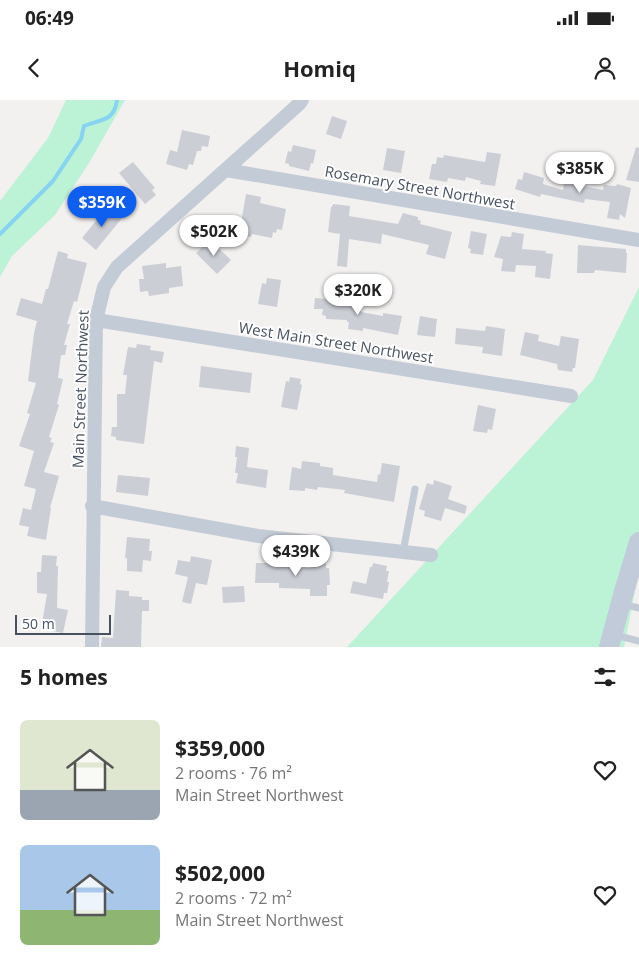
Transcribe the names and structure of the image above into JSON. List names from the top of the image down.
{
  "streets": {
    "street": ["Rosemary Street Northwest", "West Main Street Northwest", "Main Street Northwest"]
  },
  "crossings": [
    ["Rosemary Street Northwest", "Main Street Northwest"],
    ["West Main Street Northwest", "Main Street Northwest"]
  ],
  "scale_bar": "50 m",
  "page": {
    "status": "06:49",
    "header": "Homiq",
    "price": [
      "$385K",
      "$359K",
      "$502K",
      "$320K",
      "$439K"
    ],
    "scale": "50 m",
    "heading": "5 homes",
    "list": [
      {
        "name": "$359,000",
        "note": "2 rooms · 76 m² · Main Street Northwest"
      },
      {
        "name": "$502,000",
        "note": "2 rooms · 72 m² · Main Street Northwest"
      }
    ]
  }
}
